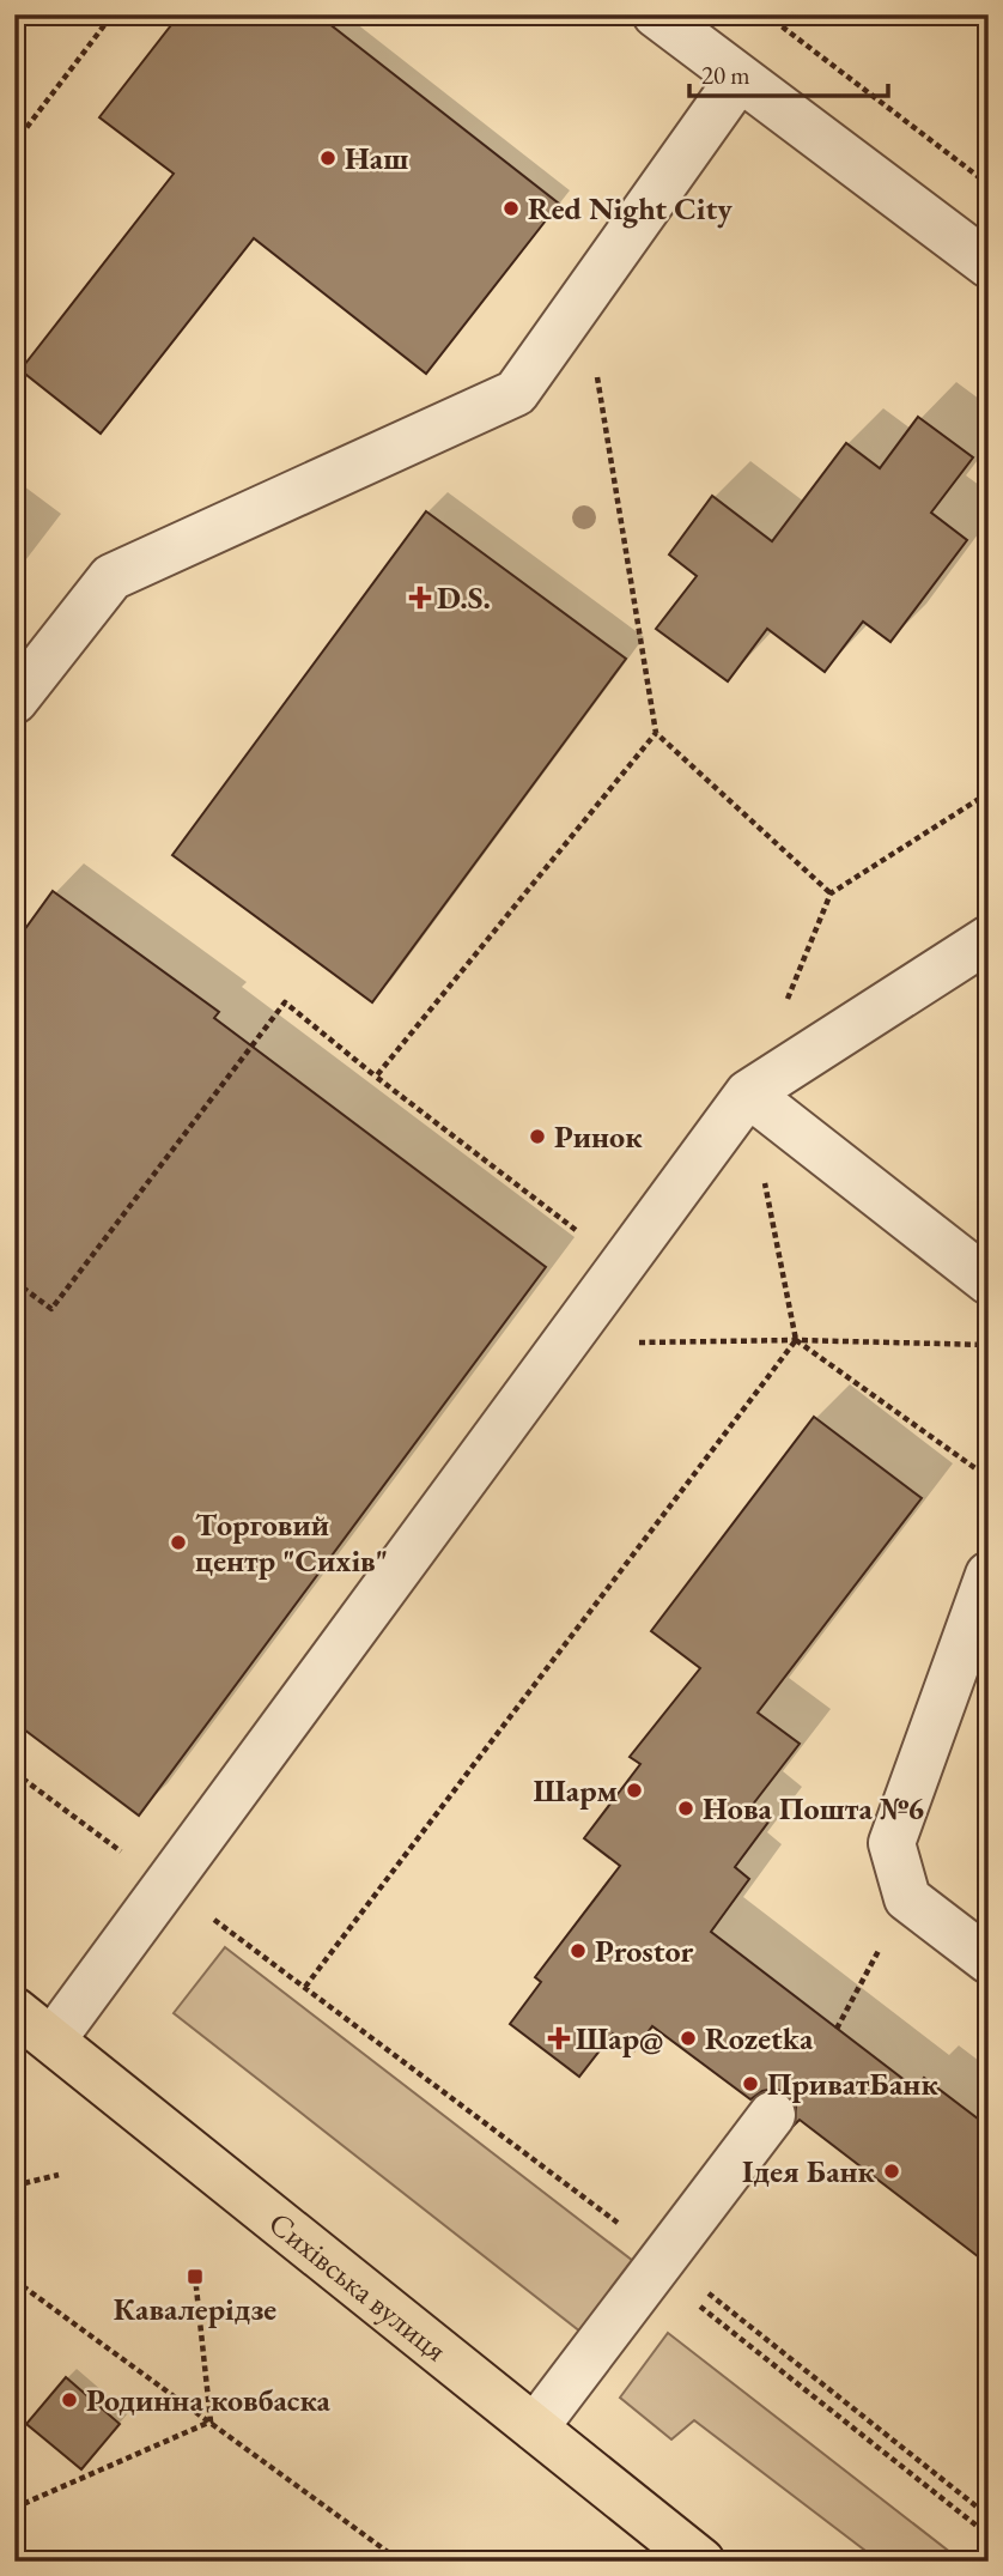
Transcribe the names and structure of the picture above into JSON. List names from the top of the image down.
{
  "streets": {
    "main road": ["Сихівська вулиця"]
  },
  "places": {
    "other": [
      "Наш",
      "Red Night City",
      "Ринок",
      "Tорговий центр \"Сихів\"",
      "Шарм",
      "Нова Пошта №6",
      "Prostor",
      "Rozetka",
      "ПриватБанк",
      "Ідея Банк",
      "Родинна ковбаска"
    ],
    "health": ["D.S.", "Шар@"],
    "transit": ["Кавалерідзе"]
  },
  "scale_bar": "20 m"
}
